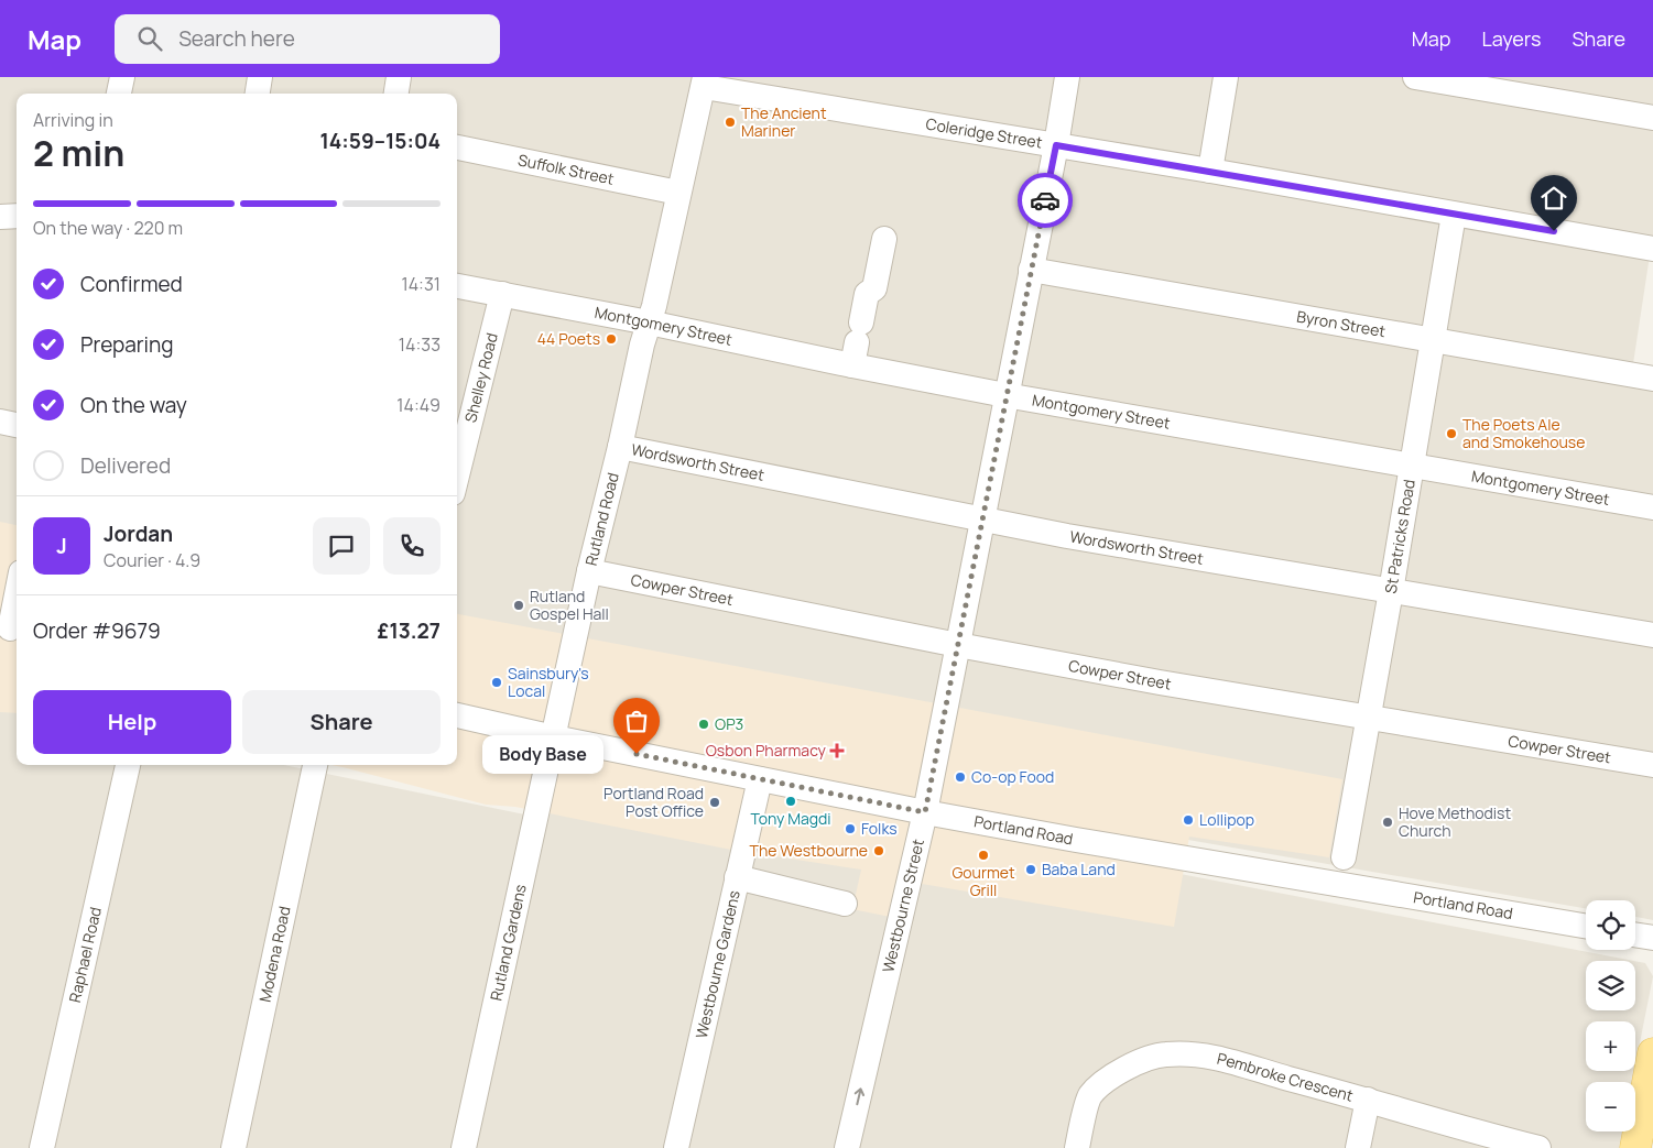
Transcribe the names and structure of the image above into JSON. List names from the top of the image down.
{
  "streets": {
    "street": [
      "Coleridge Street",
      "Suffolk Street",
      "Byron Street",
      "Montgomery Street",
      "Shelley Road",
      "Wordsworth Street",
      "Rutland Road",
      "St Patricks Road",
      "Cowper Street",
      "Portland Road",
      "Westbourne Street",
      "Rutland Gardens",
      "Raphael Road",
      "Modena Road",
      "Westbourne Gardens",
      "Pembroke Crescent"
    ]
  },
  "crossings": [
    ["Coleridge Street", "Rutland Road"],
    ["Coleridge Street", "St Patricks Road"],
    ["Coleridge Street", "Westbourne Street"],
    ["Suffolk Street", "Rutland Road"],
    ["Byron Street", "St Patricks Road"],
    ["Byron Street", "Westbourne Street"],
    ["Montgomery Street", "Shelley Road"],
    ["Montgomery Street", "Rutland Road"],
    ["Montgomery Street", "St Patricks Road"],
    ["Montgomery Street", "Westbourne Street"],
    ["Wordsworth Street", "Rutland Road"],
    ["Wordsworth Street", "St Patricks Road"],
    ["Wordsworth Street", "Westbourne Street"],
    ["Rutland Road", "Cowper Street"],
    ["Rutland Road", "Portland Road"],
    ["Rutland Road", "Rutland Gardens"],
    ["St Patricks Road", "Cowper Street"],
    ["Cowper Street", "Westbourne Street"],
    ["Portland Road", "Westbourne Street"],
    ["Portland Road", "Rutland Gardens"],
    ["Portland Road", "Westbourne Gardens"]
  ],
  "places": {
    "other": [
      "The Ancient Mariner",
      "44 Poets",
      "The Poets Ale and Smokehouse",
      "Rutland Gospel Hall",
      "Sainsbury's Local",
      "OP3",
      "Body Base",
      "Co-op Food",
      "Tony Magdi",
      "Portland Road Post Office",
      "Lollipop",
      "Hove Methodist Church",
      "Folks",
      "The Westbourne",
      "Gourmet Grill",
      "Baba Land"
    ],
    "health": ["Osbon Pharmacy"]
  },
  "page": {
    "header": "Map",
    "search": "Search here",
    "nav": ["Map", "Layers", "Share"],
    "heading": ["2 min", "Arriving in", "14:59–15:04"],
    "panel": [
      "Jordan",
      "Courier · 4.9",
      "Order #9679",
      "£13.27"
    ],
    "bar": "On the way · 220 m",
    "list": [
      ["Confirmed", "14:31"],
      ["Preparing", "14:33"],
      ["On the way", "14:49"],
      "Delivered"
    ],
    "round": "J",
    "buttons": ["Help", "Share"],
    "bubble": "Body Base",
    "map_buttons": ["+", "−"]
  }
}
